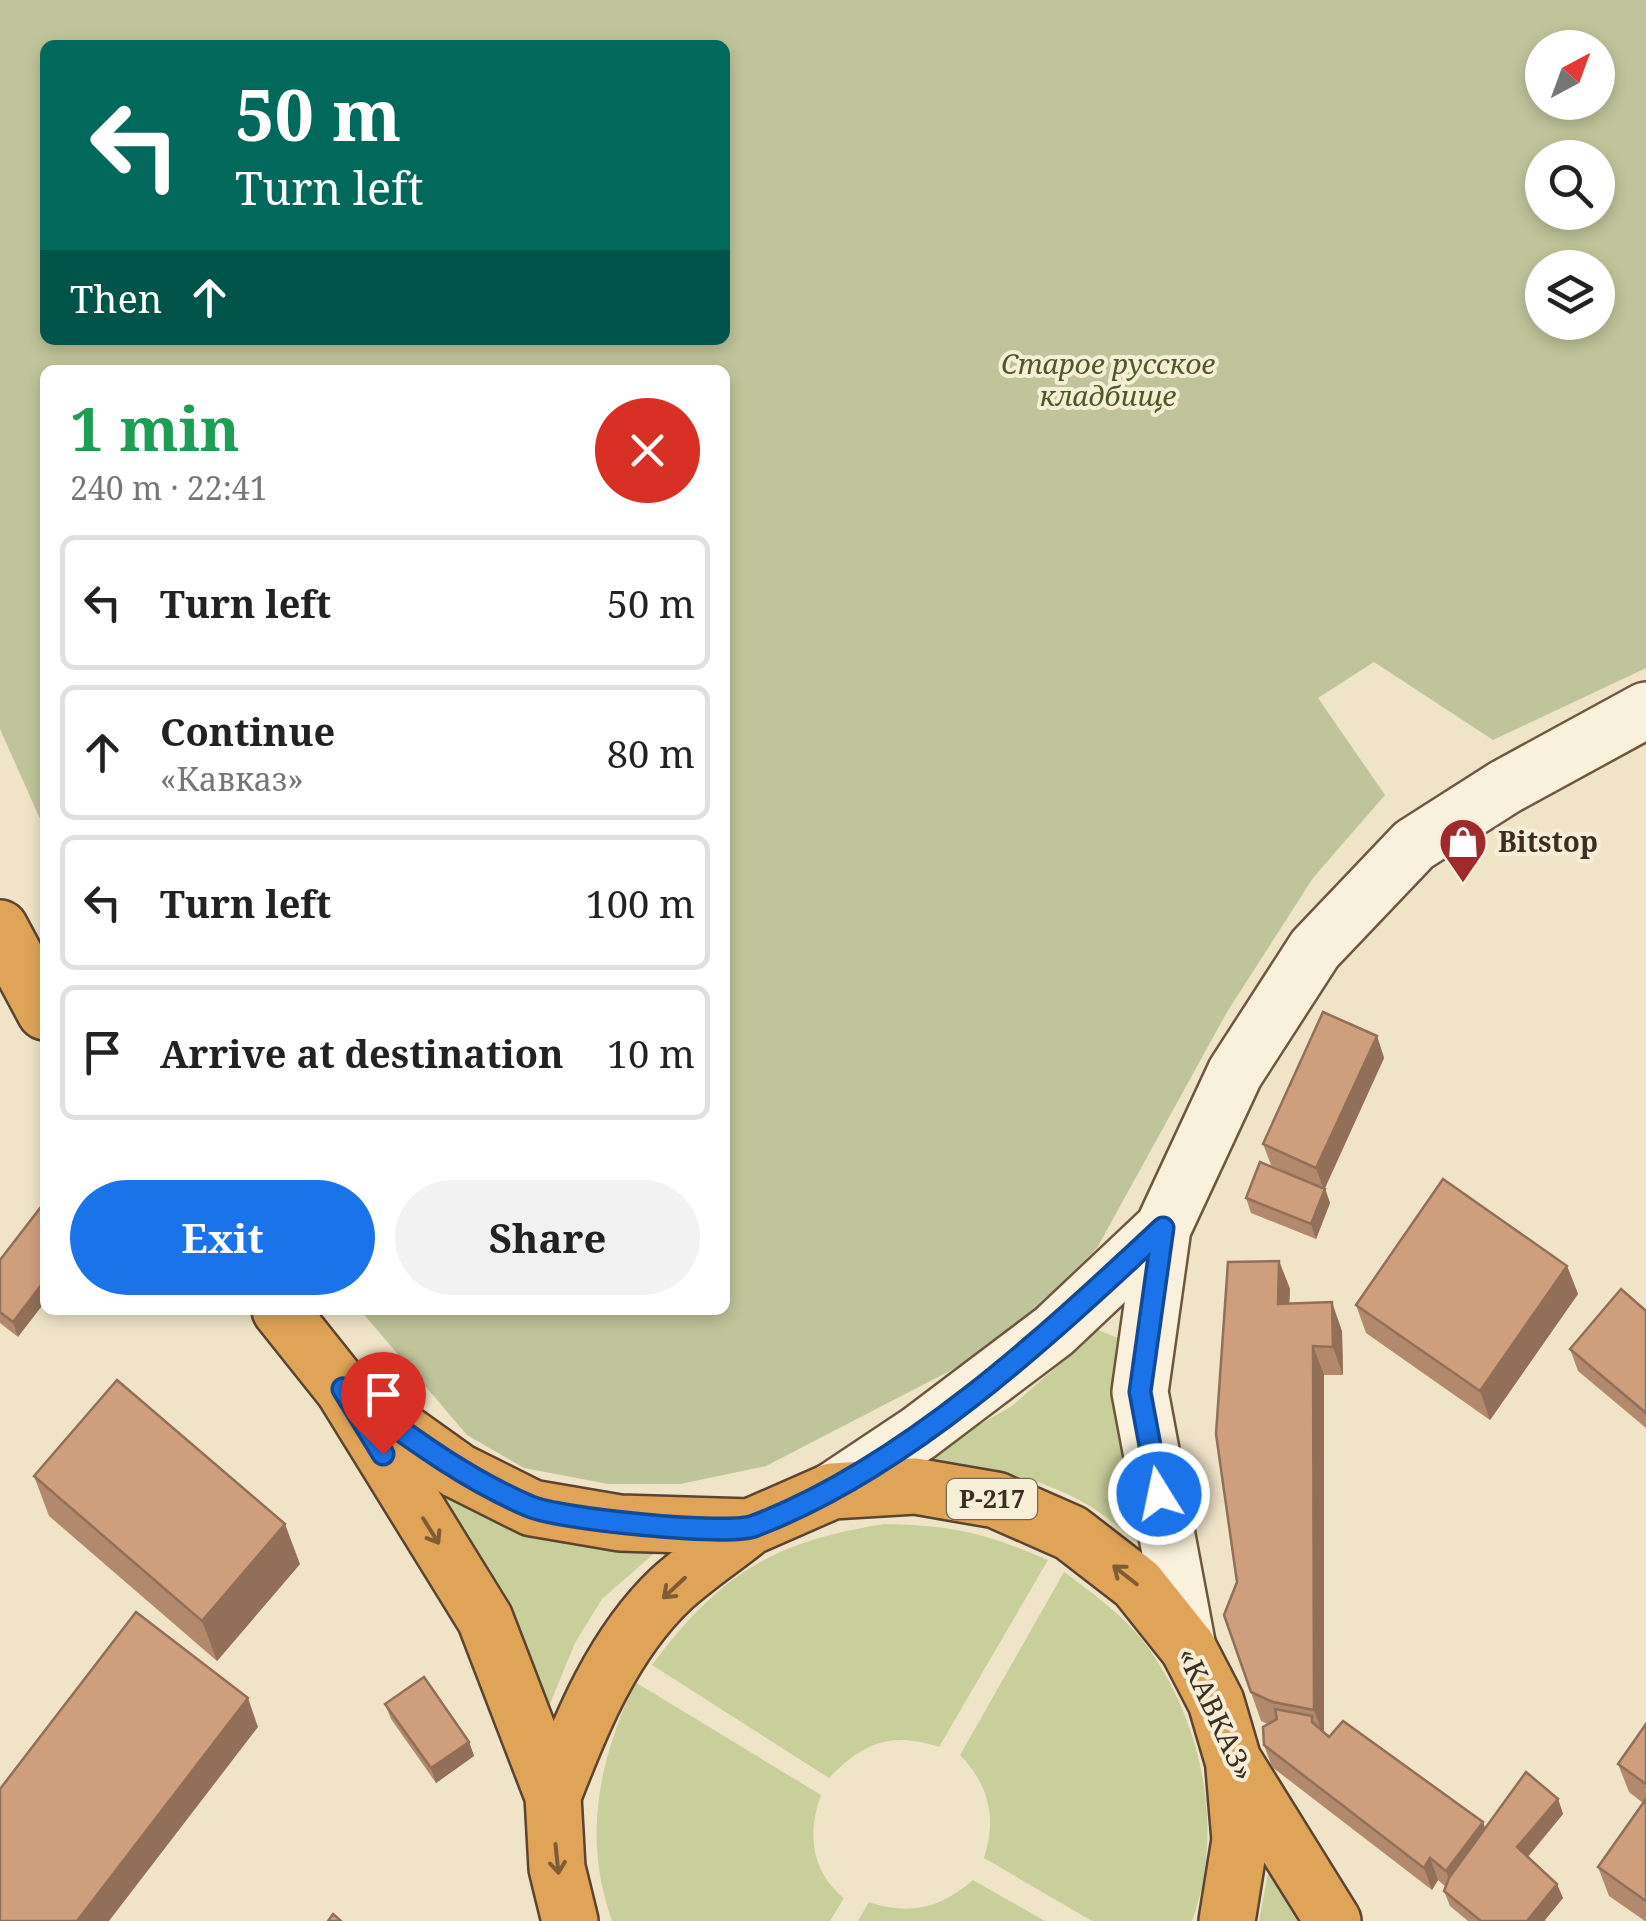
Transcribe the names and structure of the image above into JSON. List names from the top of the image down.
{
  "streets": {
    "highway": ["Р-217", "«КАВКАЗ»"]
  },
  "crossings": [
    ["Р-217", "«КАВКАЗ»"]
  ],
  "parks": ["Старое русское кладбище"],
  "places": {
    "shop": ["Bitstop"]
  },
  "north": "top right",
  "page": {
    "turn": ["50 m", "Turn left"],
    "then": "Then",
    "heading": ["1 min", "240 m · 22:41"],
    "list": [
      {
        "name": "Turn left",
        "value": "50 m"
      },
      {
        "name": "Continue",
        "note": "«Кавказ»",
        "value": "80 m"
      },
      {
        "name": "Turn left",
        "value": "100 m"
      },
      {
        "name": "Arrive at destination",
        "value": "10 m"
      }
    ],
    "buttons": ["Exit", "Share"]
  }
}
